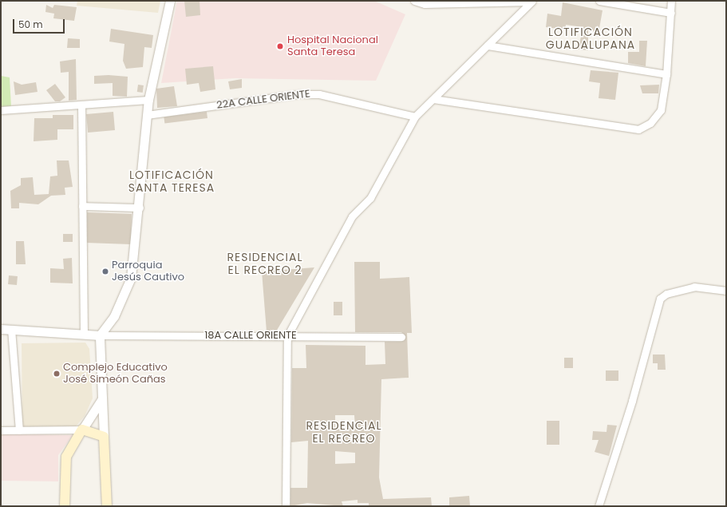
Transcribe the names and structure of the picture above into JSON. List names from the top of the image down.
{
  "streets": {
    "street": ["22A CALLE ORIENTE", "18A CALLE ORIENTE"]
  },
  "districts": [
    "LOTIFICACIÓN GUADALUPANA",
    "LOTIFICACIÓN SANTA TERESA",
    "RESIDENCIAL EL RECREO 2",
    "RESIDENCIAL EL RECREO"
  ],
  "places": ["Hospital Nacional Santa Teresa", "Parroquia Jesús Cautivo", "Complejo Educativo José Simeón Cañas"],
  "scale_bar": "50 m"
}
